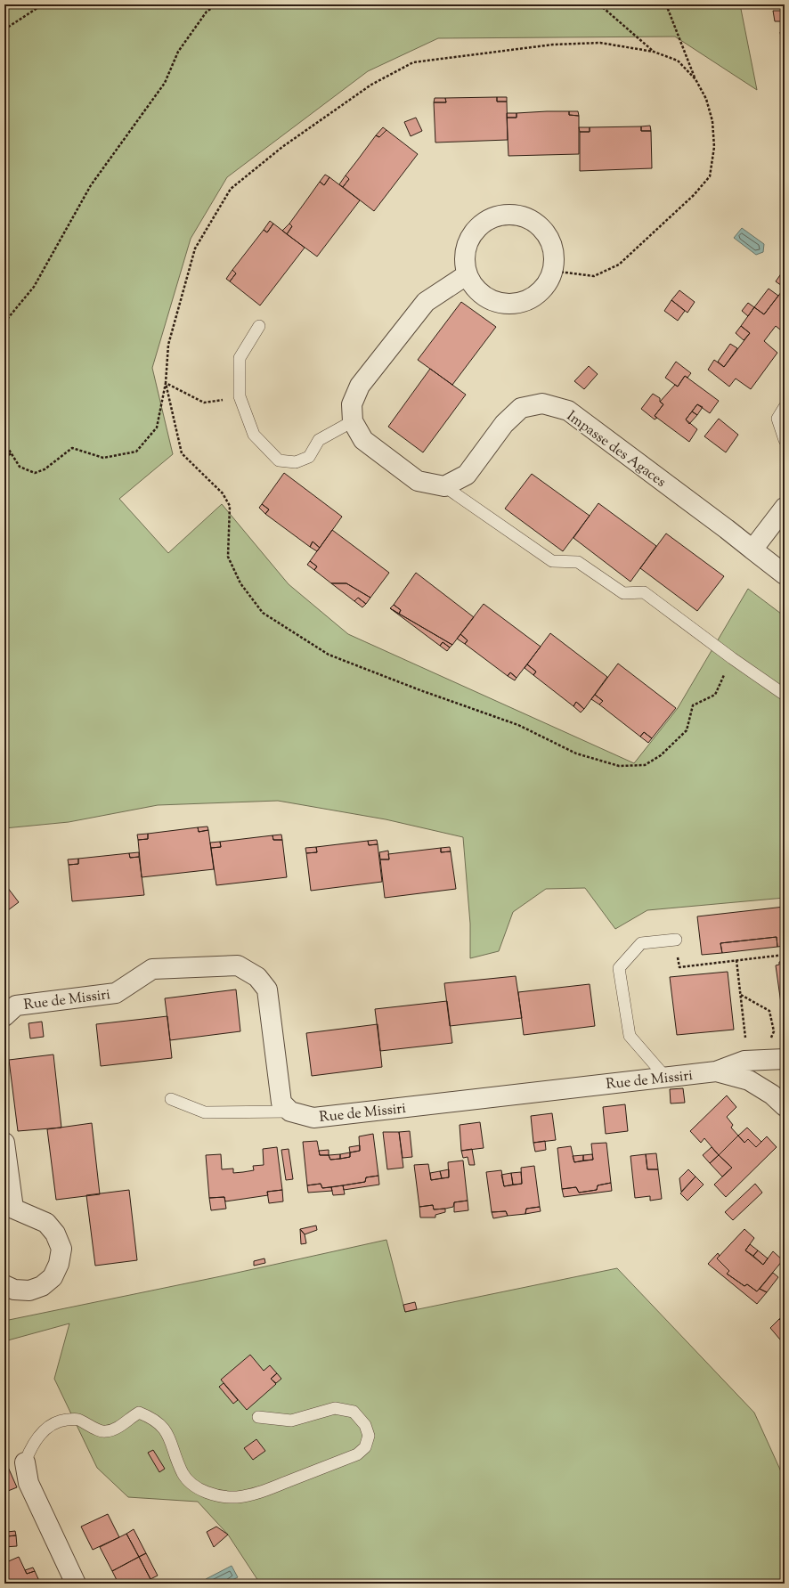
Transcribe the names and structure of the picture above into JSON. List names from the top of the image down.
{
  "streets": {
    "street": ["Impasse des Agaces", "Rue de Missiri"]
  }
}
